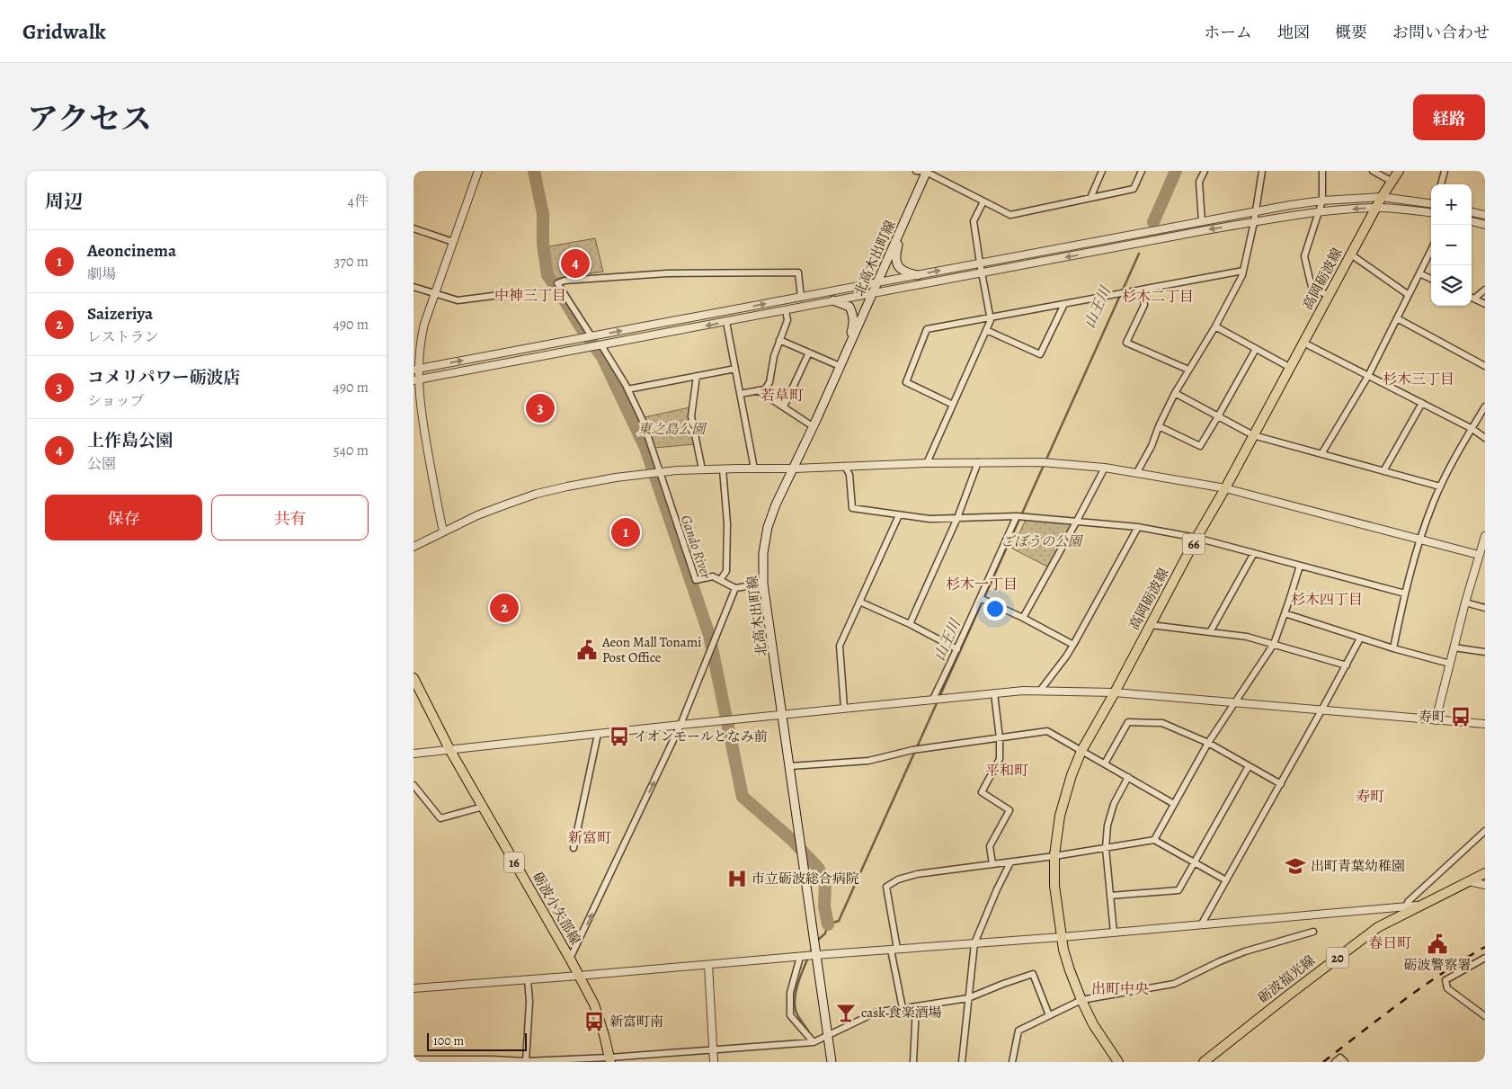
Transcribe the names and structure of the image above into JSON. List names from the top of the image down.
{
  "streets": {
    "main road": [
      "北高木出町線",
      "高岡砺波線",
      "66",
      "16",
      "砺波小矢部線",
      "20",
      "砺波福光線"
    ]
  },
  "districts": [
    "中神三丁目",
    "杉木二丁目",
    "杉木三丁目",
    "若草町",
    "杉木一丁目",
    "杉木四丁目",
    "平和町",
    "寿町",
    "新富町",
    "春日町",
    "出町中央"
  ],
  "water": ["山王川", "Gando River"],
  "parks": ["東之島公園", "ごぼうの公園"],
  "places": {
    "public building": ["Aeon Mall Tonami Post Office", "砺波警察署"],
    "bus stop": ["寿町", "イオンモールとなみ前", "新富町南"],
    "school or university": ["出町青葉幼稚園"],
    "hospital": ["市立砺波総合病院"],
    "bar": ["cask 食楽酒場"]
  },
  "scale_bar": "100 m",
  "page": {
    "header": "Gridwalk",
    "nav": [
      "ホーム",
      "地図",
      "概要",
      "お問い合わせ"
    ],
    "title": "アクセス",
    "buttons": [
      "経路",
      ["保存", "共有"]
    ],
    "heading": ["周辺", "4件"],
    "map_buttons": ["+", "−"],
    "list": [
      {
        "mark": "1",
        "name": "Aeoncinema",
        "note": "劇場",
        "value": "370 m"
      },
      {
        "mark": "2",
        "name": "Saizeriya",
        "note": "レストラン",
        "value": "490 m"
      },
      {
        "mark": "3",
        "name": "コメリパワー砺波店",
        "note": "ショップ",
        "value": "490 m"
      },
      {
        "mark": "4",
        "name": "上作島公園",
        "note": "公園",
        "value": "540 m"
      }
    ],
    "pins": [
      "4",
      "3",
      "1",
      "2"
    ],
    "scale": "100 m"
  }
}
